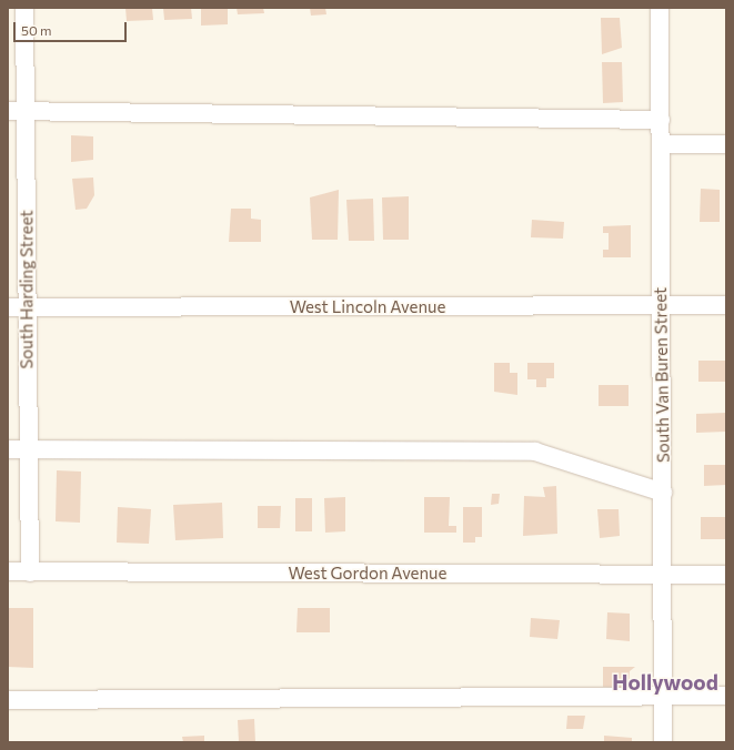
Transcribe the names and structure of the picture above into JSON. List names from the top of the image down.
{
  "streets": {
    "street": [
      "South Harding Street",
      "West Lincoln Avenue",
      "South Van Buren Street",
      "West Gordon Avenue"
    ]
  },
  "crossings": [
    ["South Harding Street", "West Lincoln Avenue"],
    ["South Harding Street", "West Gordon Avenue"],
    ["West Lincoln Avenue", "South Van Buren Street"],
    ["South Van Buren Street", "West Gordon Avenue"]
  ],
  "districts": ["Hollywood"],
  "scale_bar": "50 m"
}
